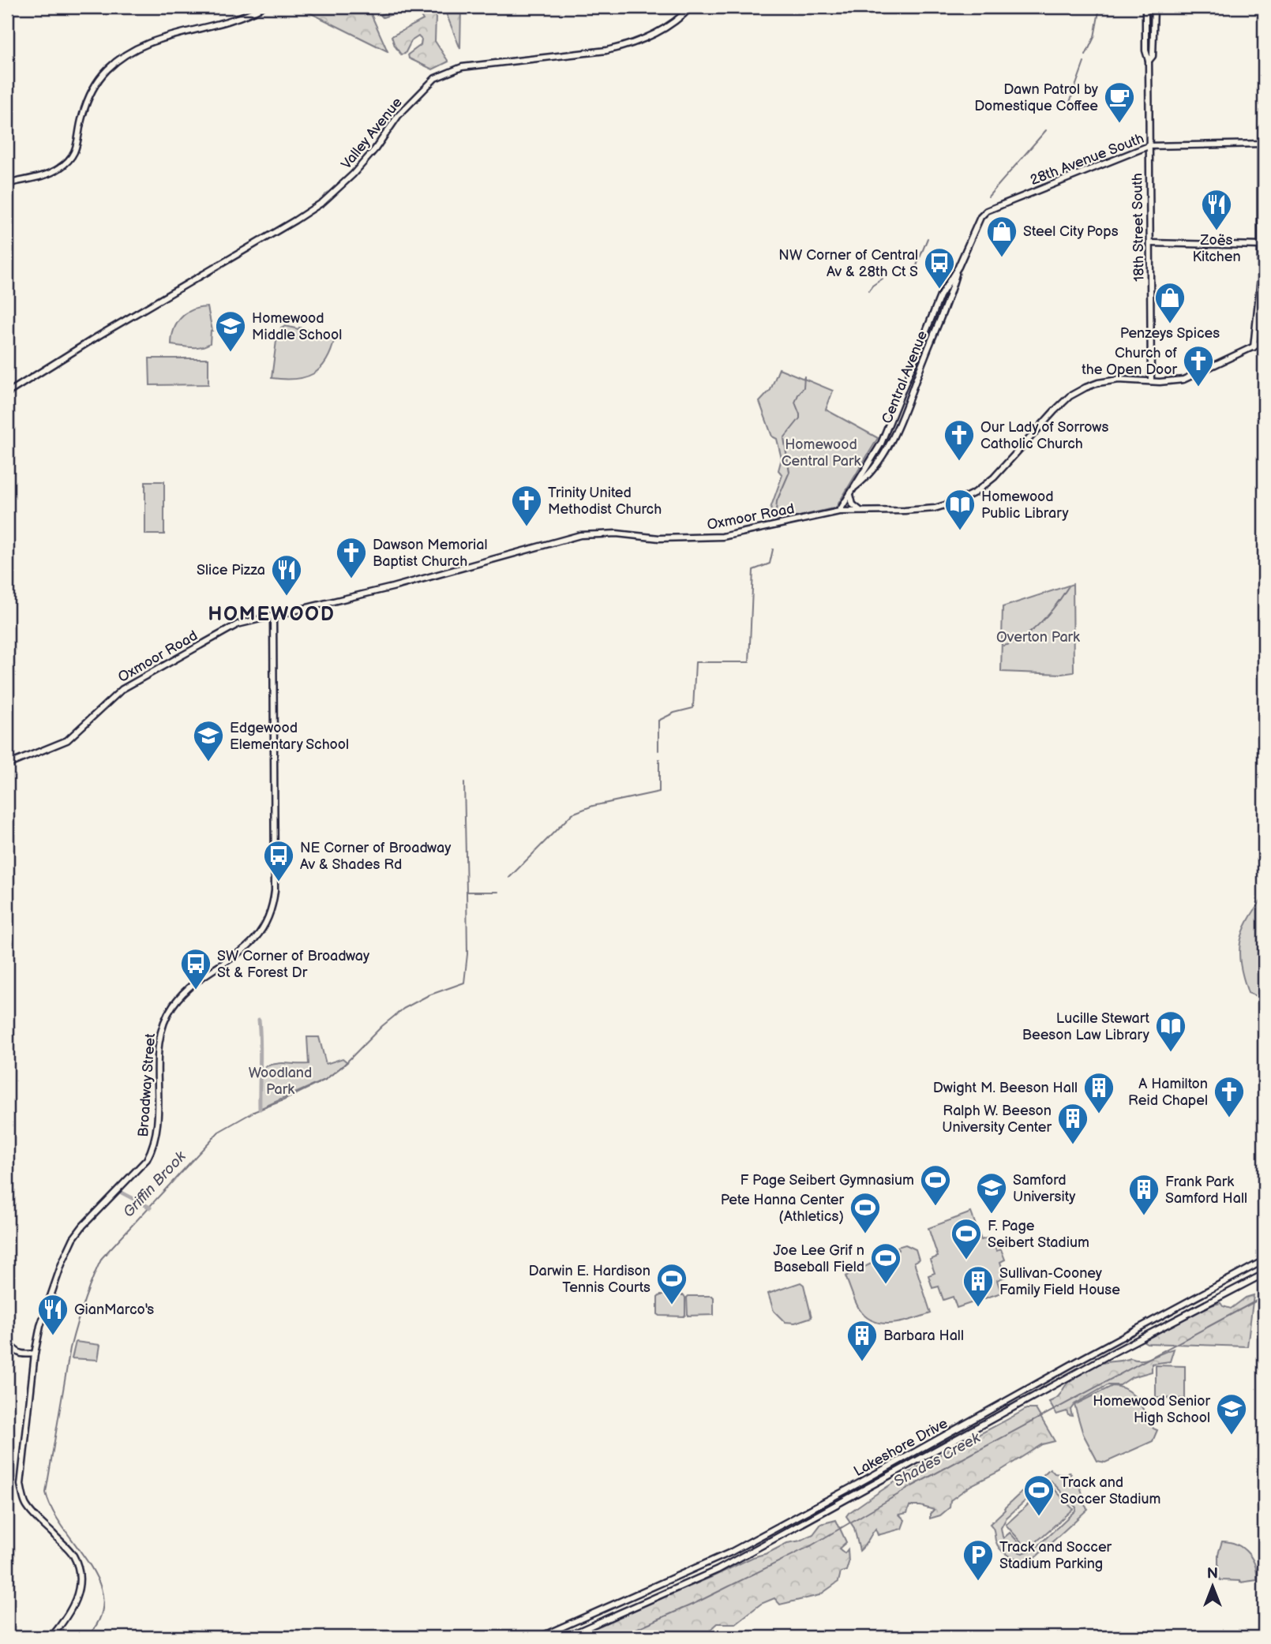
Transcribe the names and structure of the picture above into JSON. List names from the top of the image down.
{
  "streets": {
    "main road": [
      "Valley Avenue",
      "28th Avenue South",
      "18th Street South",
      "Central Avenue",
      "Oxmoor Road",
      "Broadway Street",
      "Lakeshore Drive"
    ]
  },
  "crossings": [
    ["28th Avenue South", "18th Street South"],
    ["28th Avenue South", "Central Avenue"],
    ["18th Street South", "Oxmoor Road"],
    ["Central Avenue", "Oxmoor Road"],
    ["Oxmoor Road", "Broadway Street"]
  ],
  "districts": ["HOMEWOOD"],
  "water": ["Griffin Brook", "Shades Creek"],
  "parks": ["Homewood Central Park", "Overton Park", "Woodland Park"],
  "places": {
    "cafe": ["Dawn Patrol by Domestique Coffee"],
    "restaurant": ["Zoës Kitchen", "Slice Pizza", "GianMarco's"],
    "shop": ["Steel City Pops", "Penzeys Spices"],
    "bus stop": ["NW Corner of Central Av & 28th Ct S", "NE Corner of Broadway Av & Shades Rd", "SW Corner of Broadway St & Forest Dr"],
    "school or university": [
      "Homewood Middle School",
      "Edgewood Elementary School",
      "Samford University",
      "Homewood Senior High School"
    ],
    "church": [
      "Church of the Open Door",
      "Our Lady of Sorrows Catholic Church",
      "Trinity United Methodist Church",
      "Dawson Memorial Baptist Church",
      "A Hamilton Reid Chapel"
    ],
    "library": ["Homewood Public Library", "Lucille Stewart Beeson Law Library"],
    "building": [
      "Dwight M. Beeson Hall",
      "Ralph W. Beeson University Center",
      "Frank Park Samford Hall",
      "Sullivan-Cooney Family Field House",
      "Barbara Hall"
    ],
    "sports": [
      "F Page Seibert Gymnasium",
      "Pete Hanna Center (Athletics)",
      "F. Page Seibert Stadium",
      "Joe Lee Grif n Baseball Field",
      "Darwin E. Hardison Tennis Courts",
      "Track and Soccer Stadium"
    ],
    "parking": ["Track and Soccer Stadium Parking"]
  },
  "north": "top"
}
